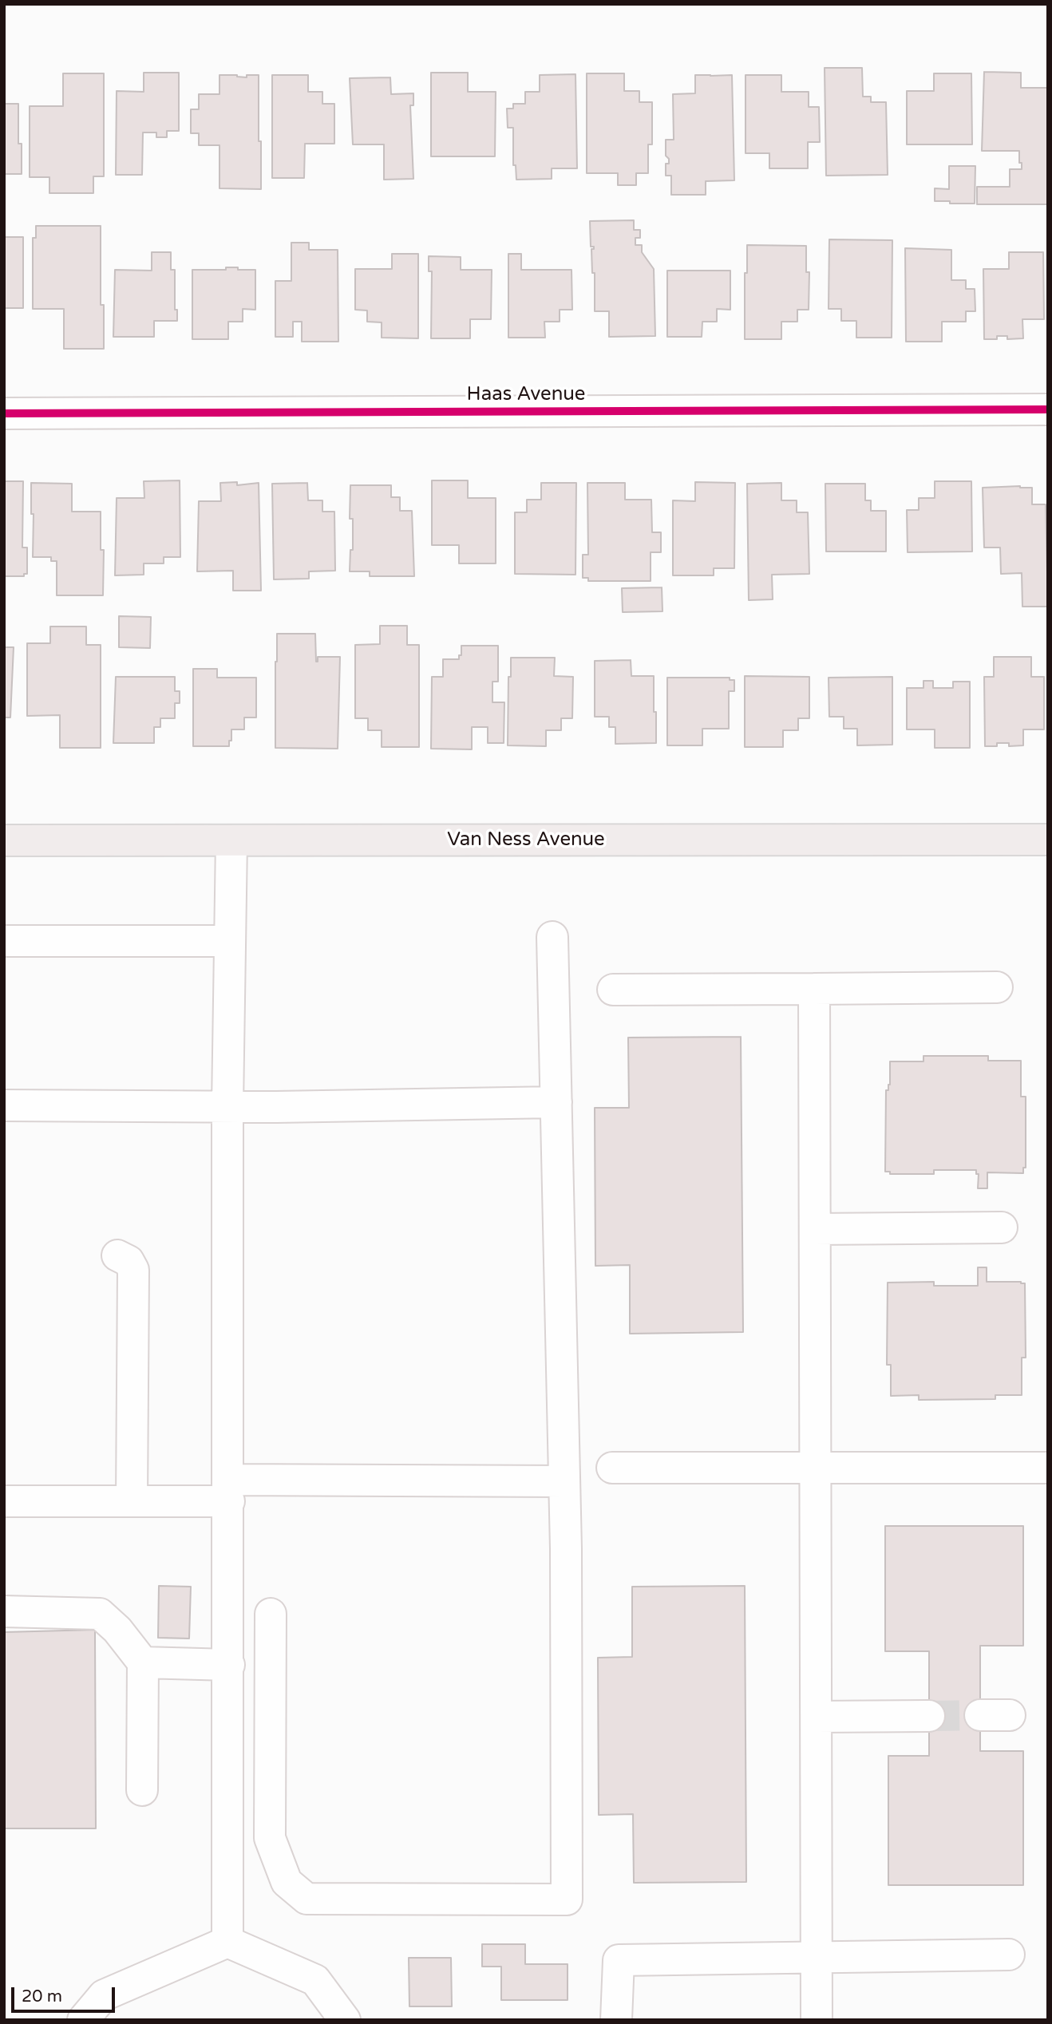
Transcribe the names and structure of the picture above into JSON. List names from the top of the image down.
{
  "streets": {
    "main road": ["Van Ness Avenue"],
    "street": ["Haas Avenue"]
  },
  "scale_bar": "20 m"
}
